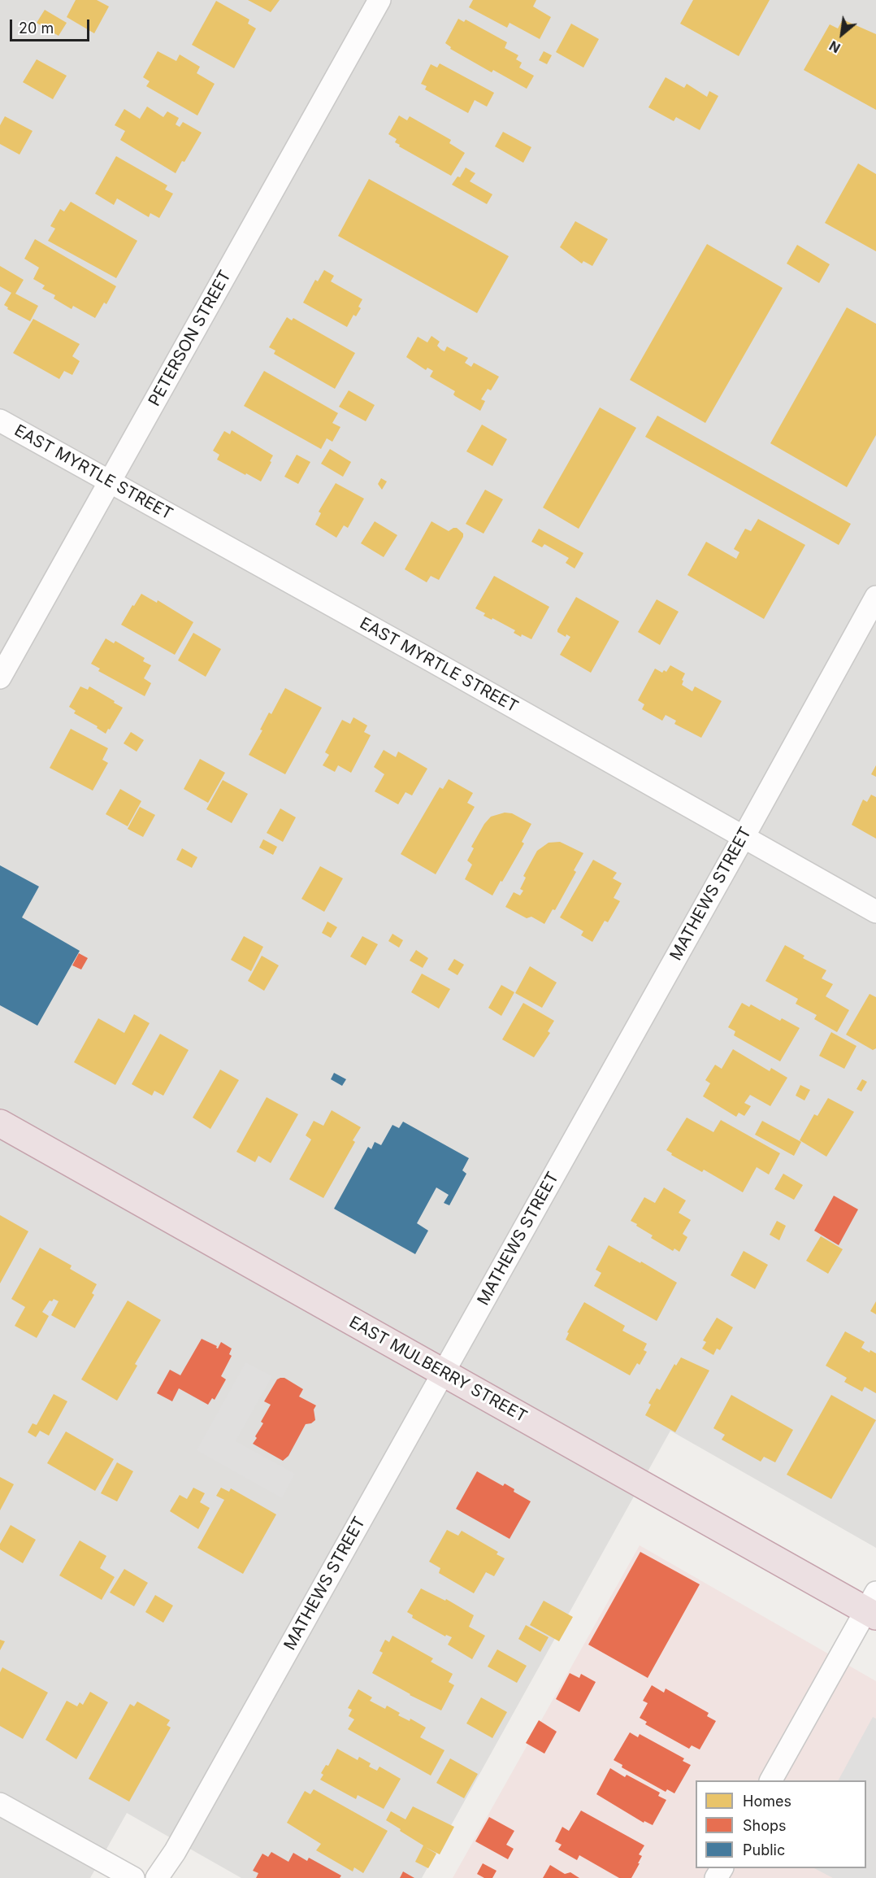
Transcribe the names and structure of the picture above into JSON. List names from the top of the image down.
{
  "streets": {
    "highway": ["EAST MULBERRY STREET"],
    "street": ["PETERSON STREET", "EAST MYRTLE STREET", "MATHEWS STREET"]
  },
  "crossings": [
    ["PETERSON STREET", "EAST MYRTLE STREET"],
    ["EAST MYRTLE STREET", "MATHEWS STREET"],
    ["MATHEWS STREET", "EAST MULBERRY STREET"]
  ],
  "legend": ["Homes", "Shops", "Public"],
  "scale_bar": "20 m",
  "north": "bottom left"
}
